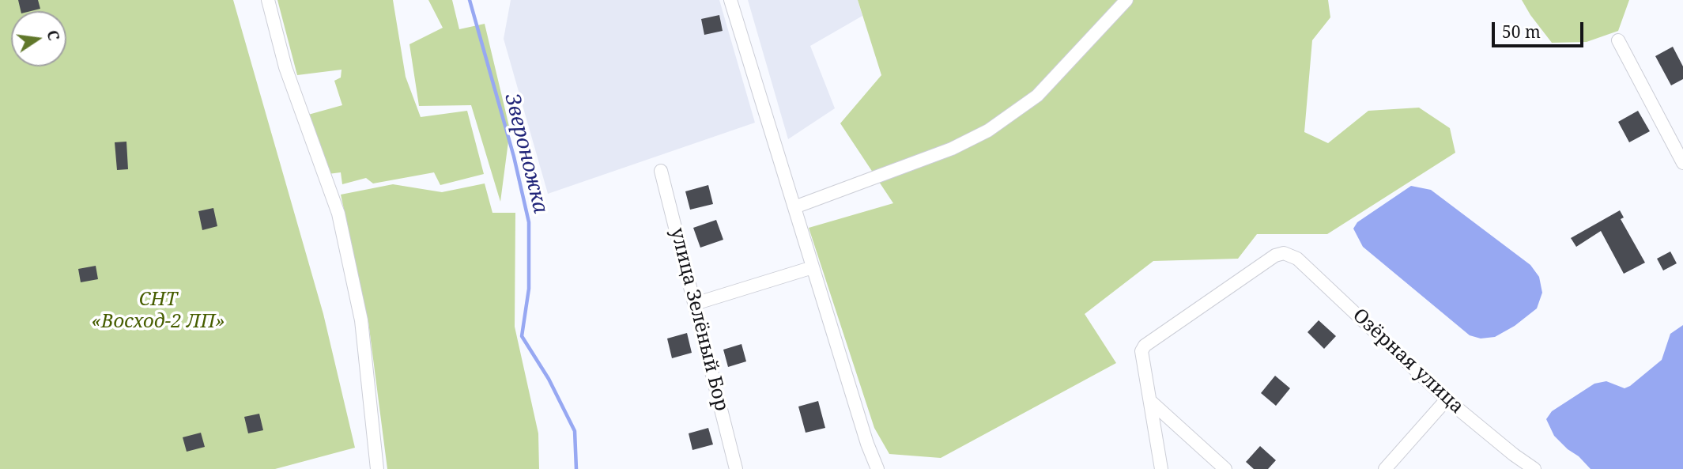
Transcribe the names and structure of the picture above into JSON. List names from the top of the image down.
{
  "streets": {
    "street": ["улица Зелёный Бор", "Озёрная улица"]
  },
  "water": ["Звероножка"],
  "parks": ["СНТ «Восход-2 ЛП»"],
  "scale_bar": "50 m",
  "north": "right"
}
